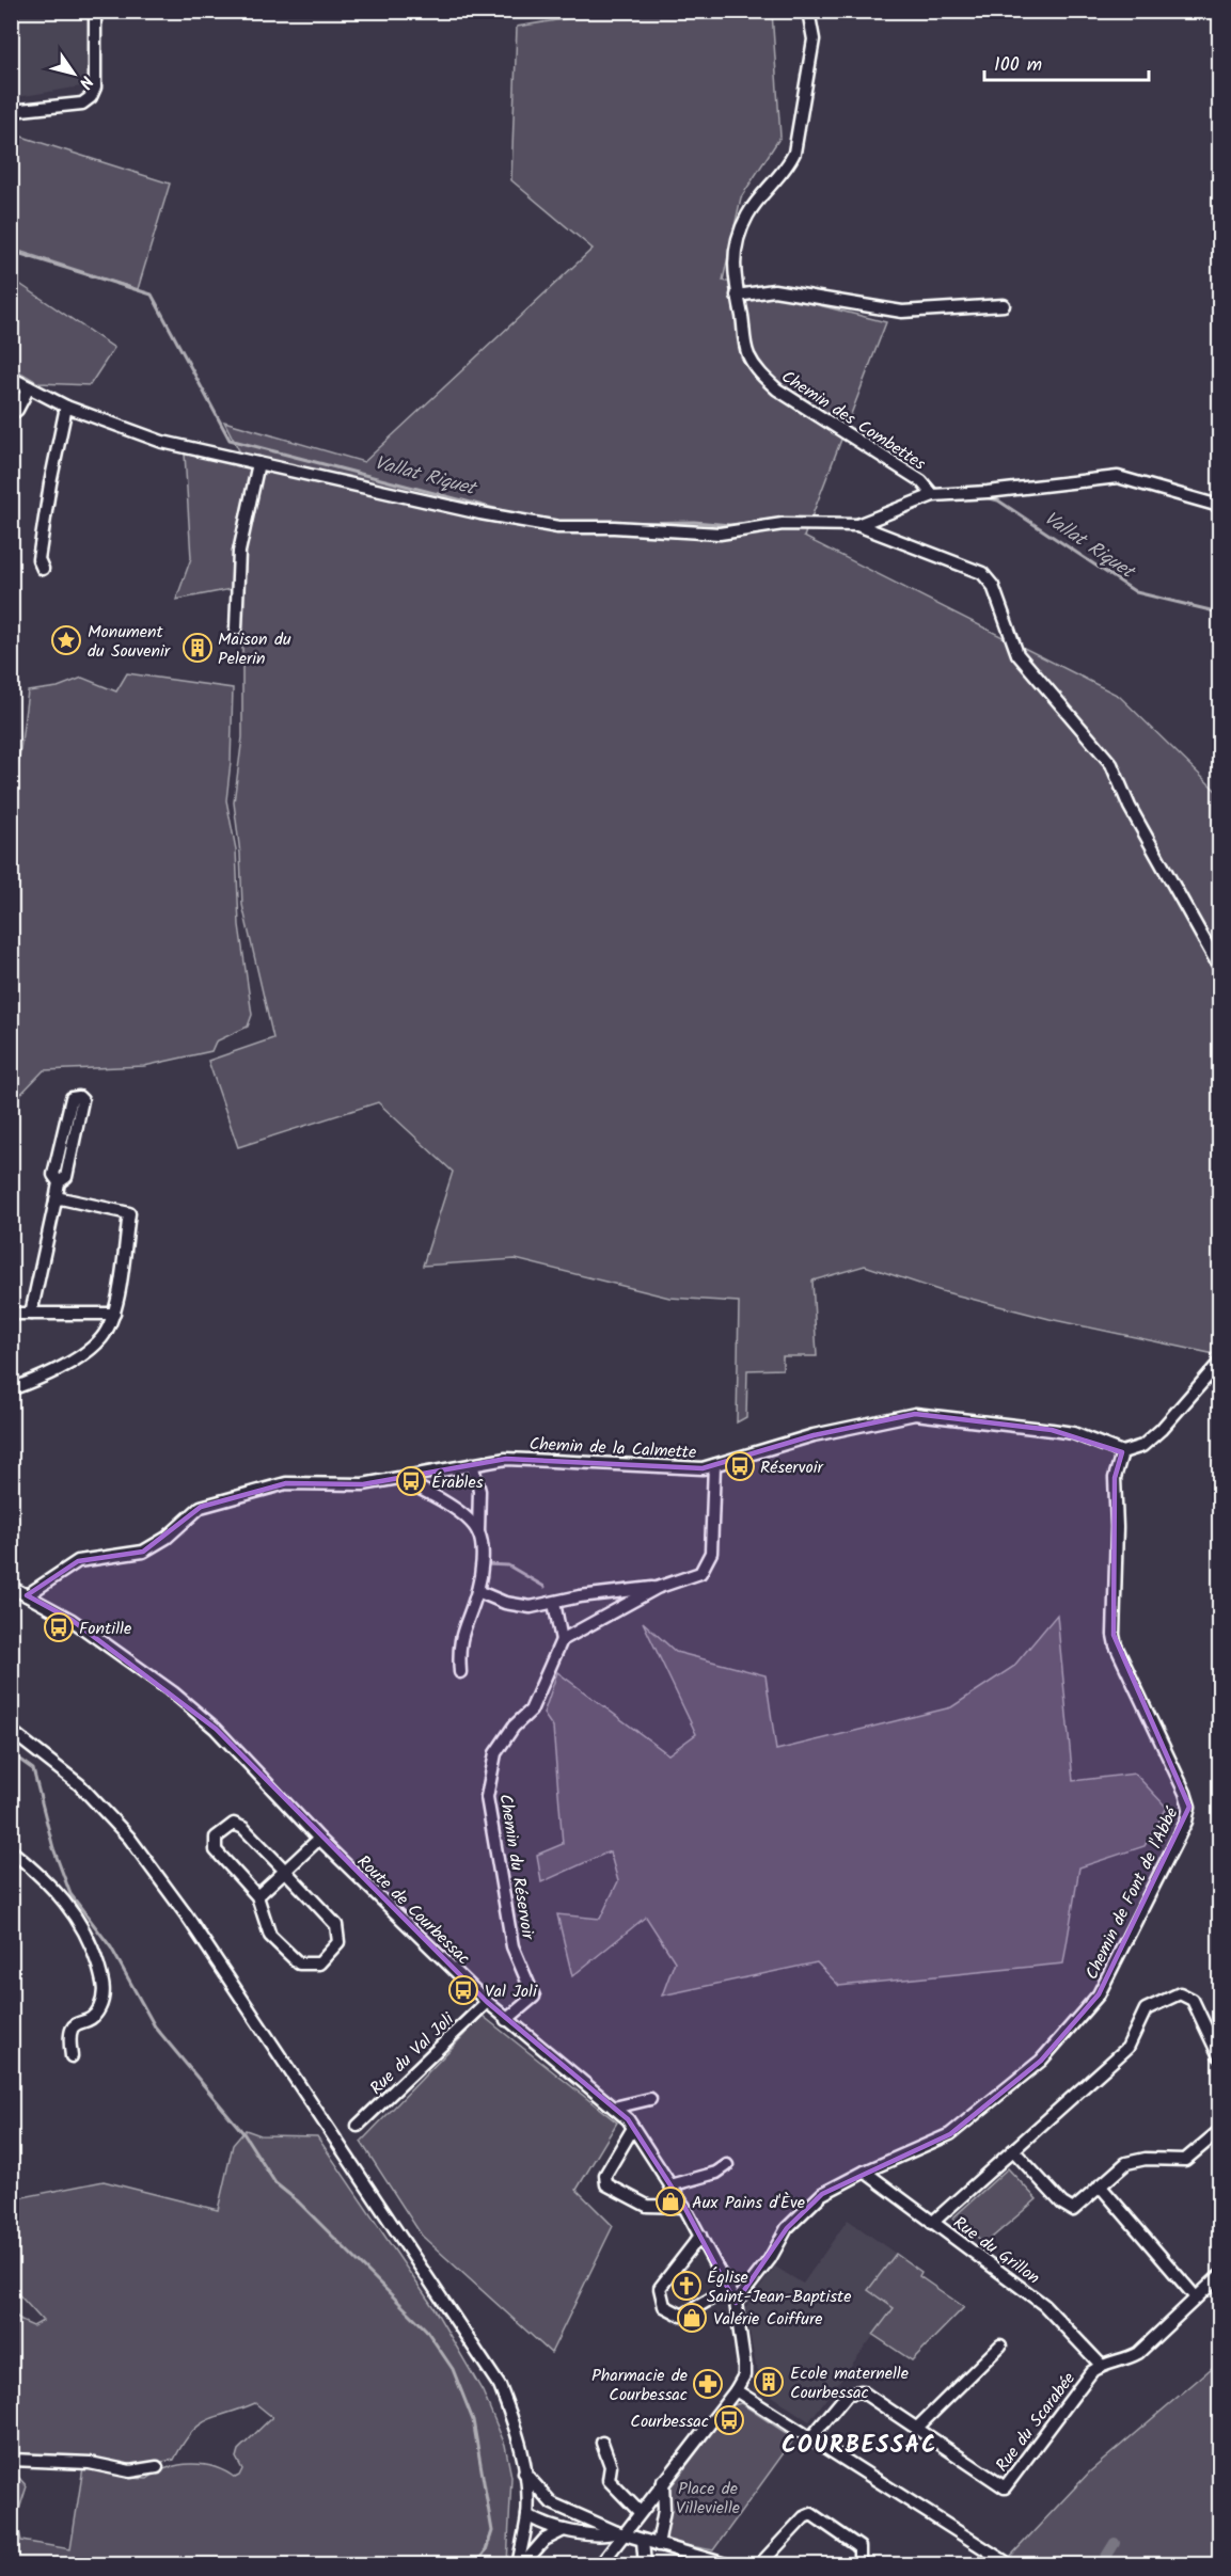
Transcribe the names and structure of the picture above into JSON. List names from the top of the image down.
{
  "streets": {
    "street": [
      "Chemin des Combettes",
      "Chemin de la Calmette",
      "Chemin du Réservoir",
      "Chemin de Font de l'Abbé",
      "Route de Courbessac",
      "Rue du Val Joli",
      "Rue du Grillon",
      "Rue du Scarabée"
    ]
  },
  "crossings": [
    ["Chemin de la Calmette", "Chemin de Font de l'Abbé"],
    ["Chemin de la Calmette", "Route de Courbessac"],
    ["Chemin du Réservoir", "Route de Courbessac"],
    ["Chemin de Font de l'Abbé", "Route de Courbessac"],
    ["Chemin de Font de l'Abbé", "Rue du Grillon"],
    ["Route de Courbessac", "Rue du Val Joli"],
    ["Rue du Grillon", "Rue du Scarabée"]
  ],
  "districts": ["COURBESSAC"],
  "water": ["Vallat Riquet"],
  "parks": ["Place de Villevielle"],
  "places": {
    "place": ["Monument du Souvenir"],
    "building": ["Maison du Pelerin", "Ecole maternelle Courbessac"],
    "bus stop": [
      "Réservoir",
      "Érables",
      "Fontille",
      "Val Joli",
      "Courbessac"
    ],
    "shop": ["Aux Pains d'Ève", "Valérie Coiffure"],
    "church": ["Église Saint-Jean-Baptiste"],
    "pharmacy": ["Pharmacie de Courbessac"]
  },
  "scale_bar": "100 m",
  "north": "bottom right"
}
